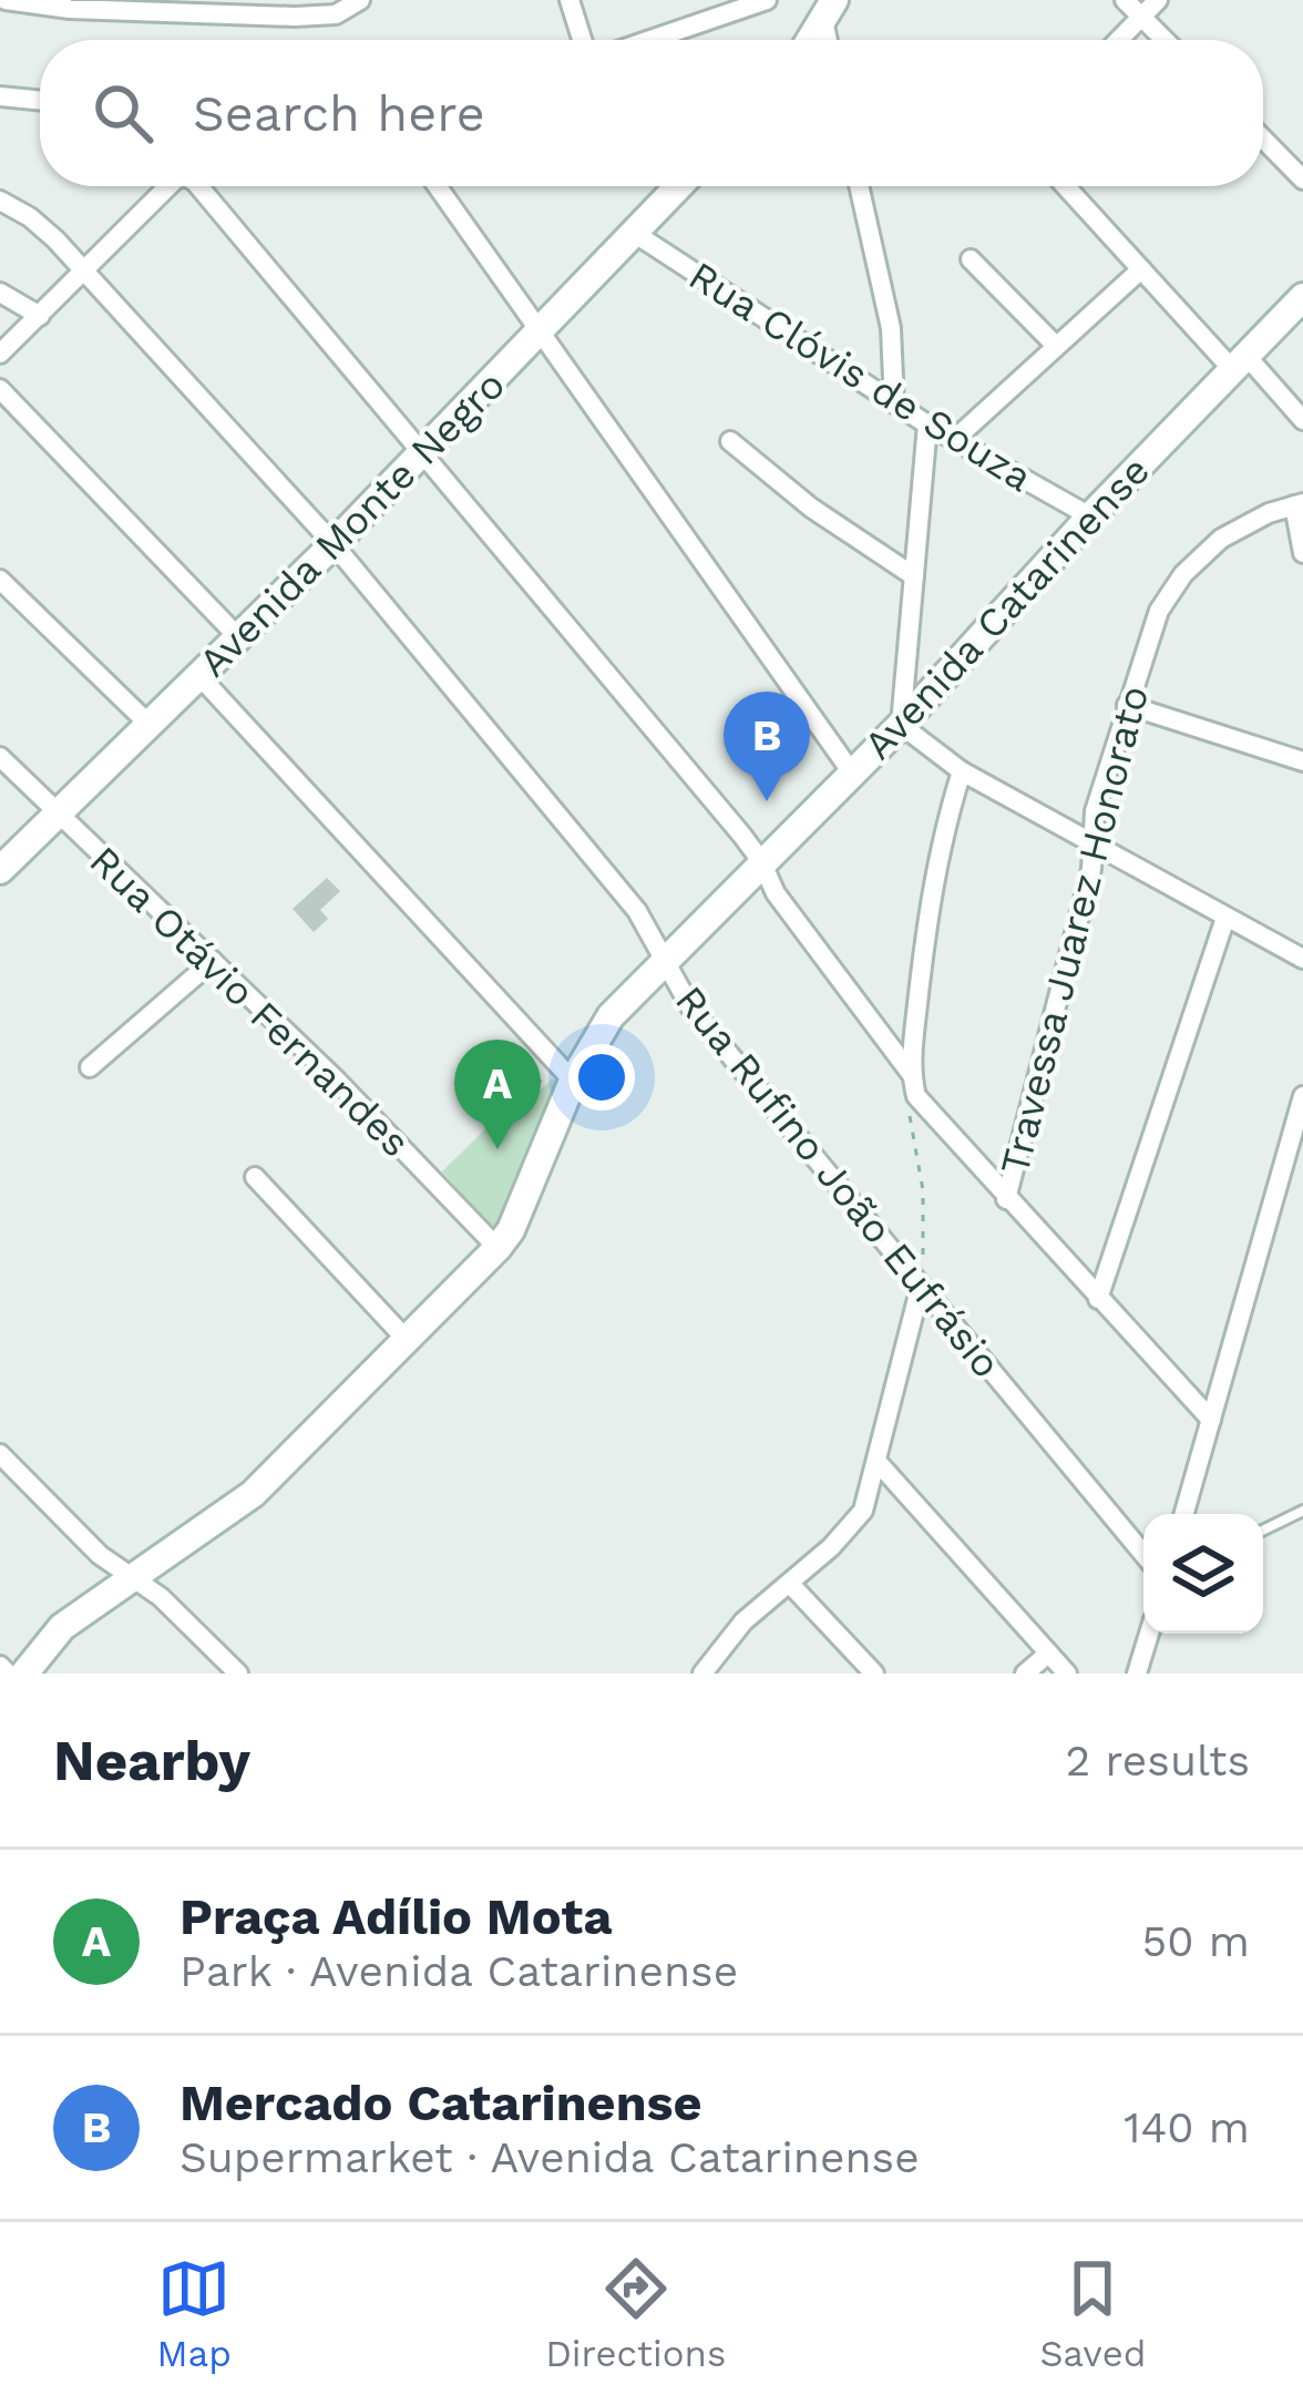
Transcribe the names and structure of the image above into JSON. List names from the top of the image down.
{
  "streets": {
    "street": [
      "Rua Clóvis de Souza",
      "Avenida Monte Negro",
      "Avenida Catarinense",
      "Travessa Juarez Honorato",
      "Rua Otávio Fernandes",
      "Rua Rufino João Eufrásio"
    ]
  },
  "crossings": [
    ["Rua Clóvis de Souza", "Avenida Monte Negro"],
    ["Rua Clóvis de Souza", "Avenida Catarinense"],
    ["Avenida Monte Negro", "Rua Otávio Fernandes"],
    ["Avenida Monte Negro", "Rua Rufino João Eufrásio"],
    ["Avenida Catarinense", "Rua Otávio Fernandes"],
    ["Avenida Catarinense", "Rua Rufino João Eufrásio"]
  ],
  "page": {
    "search": "Search here",
    "pins": ["B", "A"],
    "heading": ["Nearby", "2 results"],
    "list": [
      {
        "mark": "A",
        "name": "Praça Adílio Mota",
        "note": "Park · Avenida Catarinense",
        "value": "50 m"
      },
      {
        "mark": "B",
        "name": "Mercado Catarinense",
        "note": "Supermarket · Avenida Catarinense",
        "value": "140 m"
      }
    ],
    "nav": ["Map", "Directions", "Saved"]
  }
}
